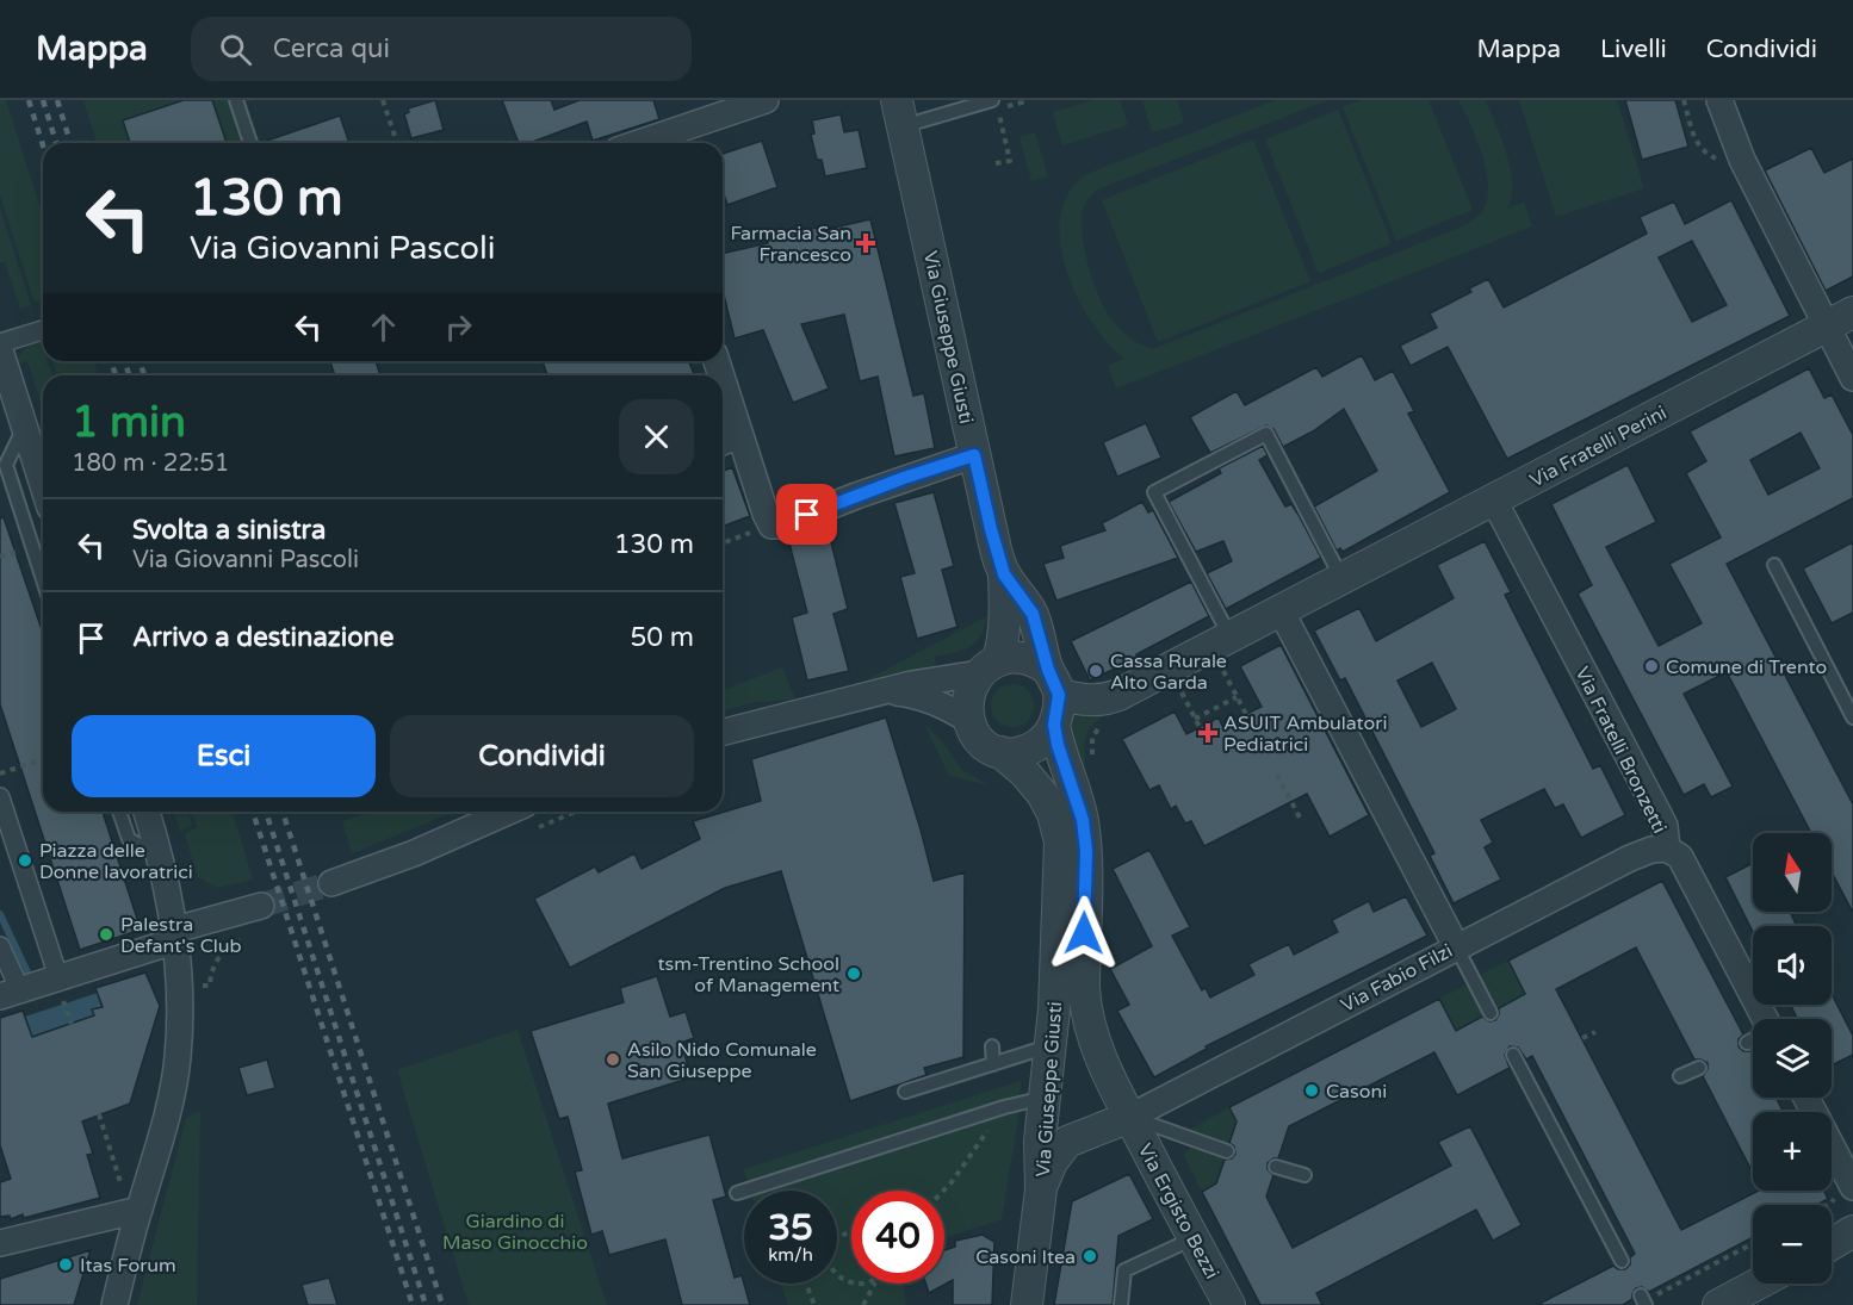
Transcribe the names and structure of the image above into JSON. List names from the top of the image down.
{
  "streets": {
    "street": [
      "Via Giuseppe Giusti",
      "Via Fratelli Perini",
      "Via Fratelli Bronzetti",
      "Via Fabio Filzi",
      "Via Ergisto Bezzi"
    ]
  },
  "crossings": [
    ["Via Giuseppe Giusti", "Via Fratelli Perini"],
    ["Via Giuseppe Giusti", "Via Fabio Filzi"],
    ["Via Giuseppe Giusti", "Via Ergisto Bezzi"],
    ["Via Fratelli Perini", "Via Fratelli Bronzetti"],
    ["Via Fratelli Bronzetti", "Via Fabio Filzi"],
    ["Via Fabio Filzi", "Via Ergisto Bezzi"]
  ],
  "parks": ["Giardino di Maso Ginocchio"],
  "places": {
    "health": ["Farmacia San Francesco", "ASUIT Ambulatori Pediatrici"],
    "other": [
      "Comune di Trento",
      "Cassa Rurale Alto Garda",
      "Piazza delle Donne lavoratrici",
      "Palestra Defant's Club",
      "tsm-Trentino School of Management",
      "Asilo Nido Comunale San Giuseppe",
      "Casoni",
      "Casoni Itea",
      "Itas Forum"
    ]
  },
  "north": "top",
  "page": {
    "header": "Mappa",
    "search": "Cerca qui",
    "nav": ["Mappa", "Livelli", "Condividi"],
    "turn": ["130 m", "Via Giovanni Pascoli"],
    "heading": ["1 min", "180 m · 22:51"],
    "list": [
      {
        "name": "Svolta a sinistra",
        "note": "Via Giovanni Pascoli",
        "value": "130 m"
      },
      {
        "name": "Arrivo a destinazione",
        "value": "50 m"
      }
    ],
    "buttons": ["Esci", "Condividi"],
    "map_buttons": ["+", "−"],
    "speed": "35 km/h",
    "limit": "40"
  }
}
